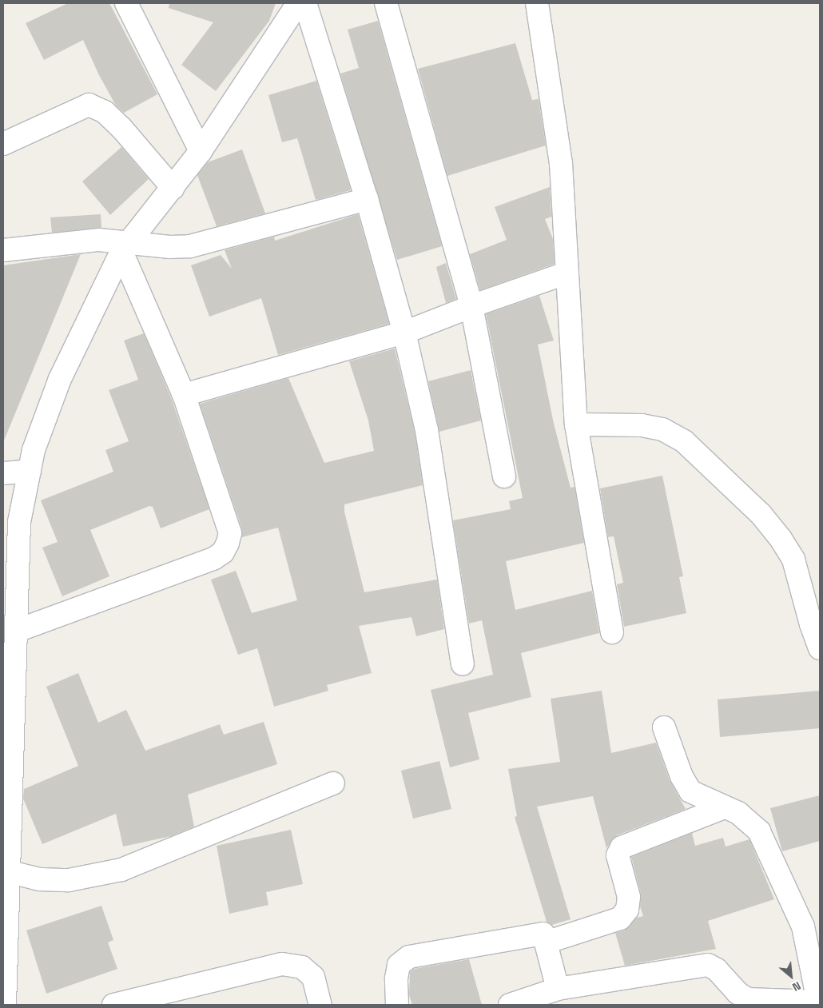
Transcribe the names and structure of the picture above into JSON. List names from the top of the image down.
{
  "north": "bottom right"
}
